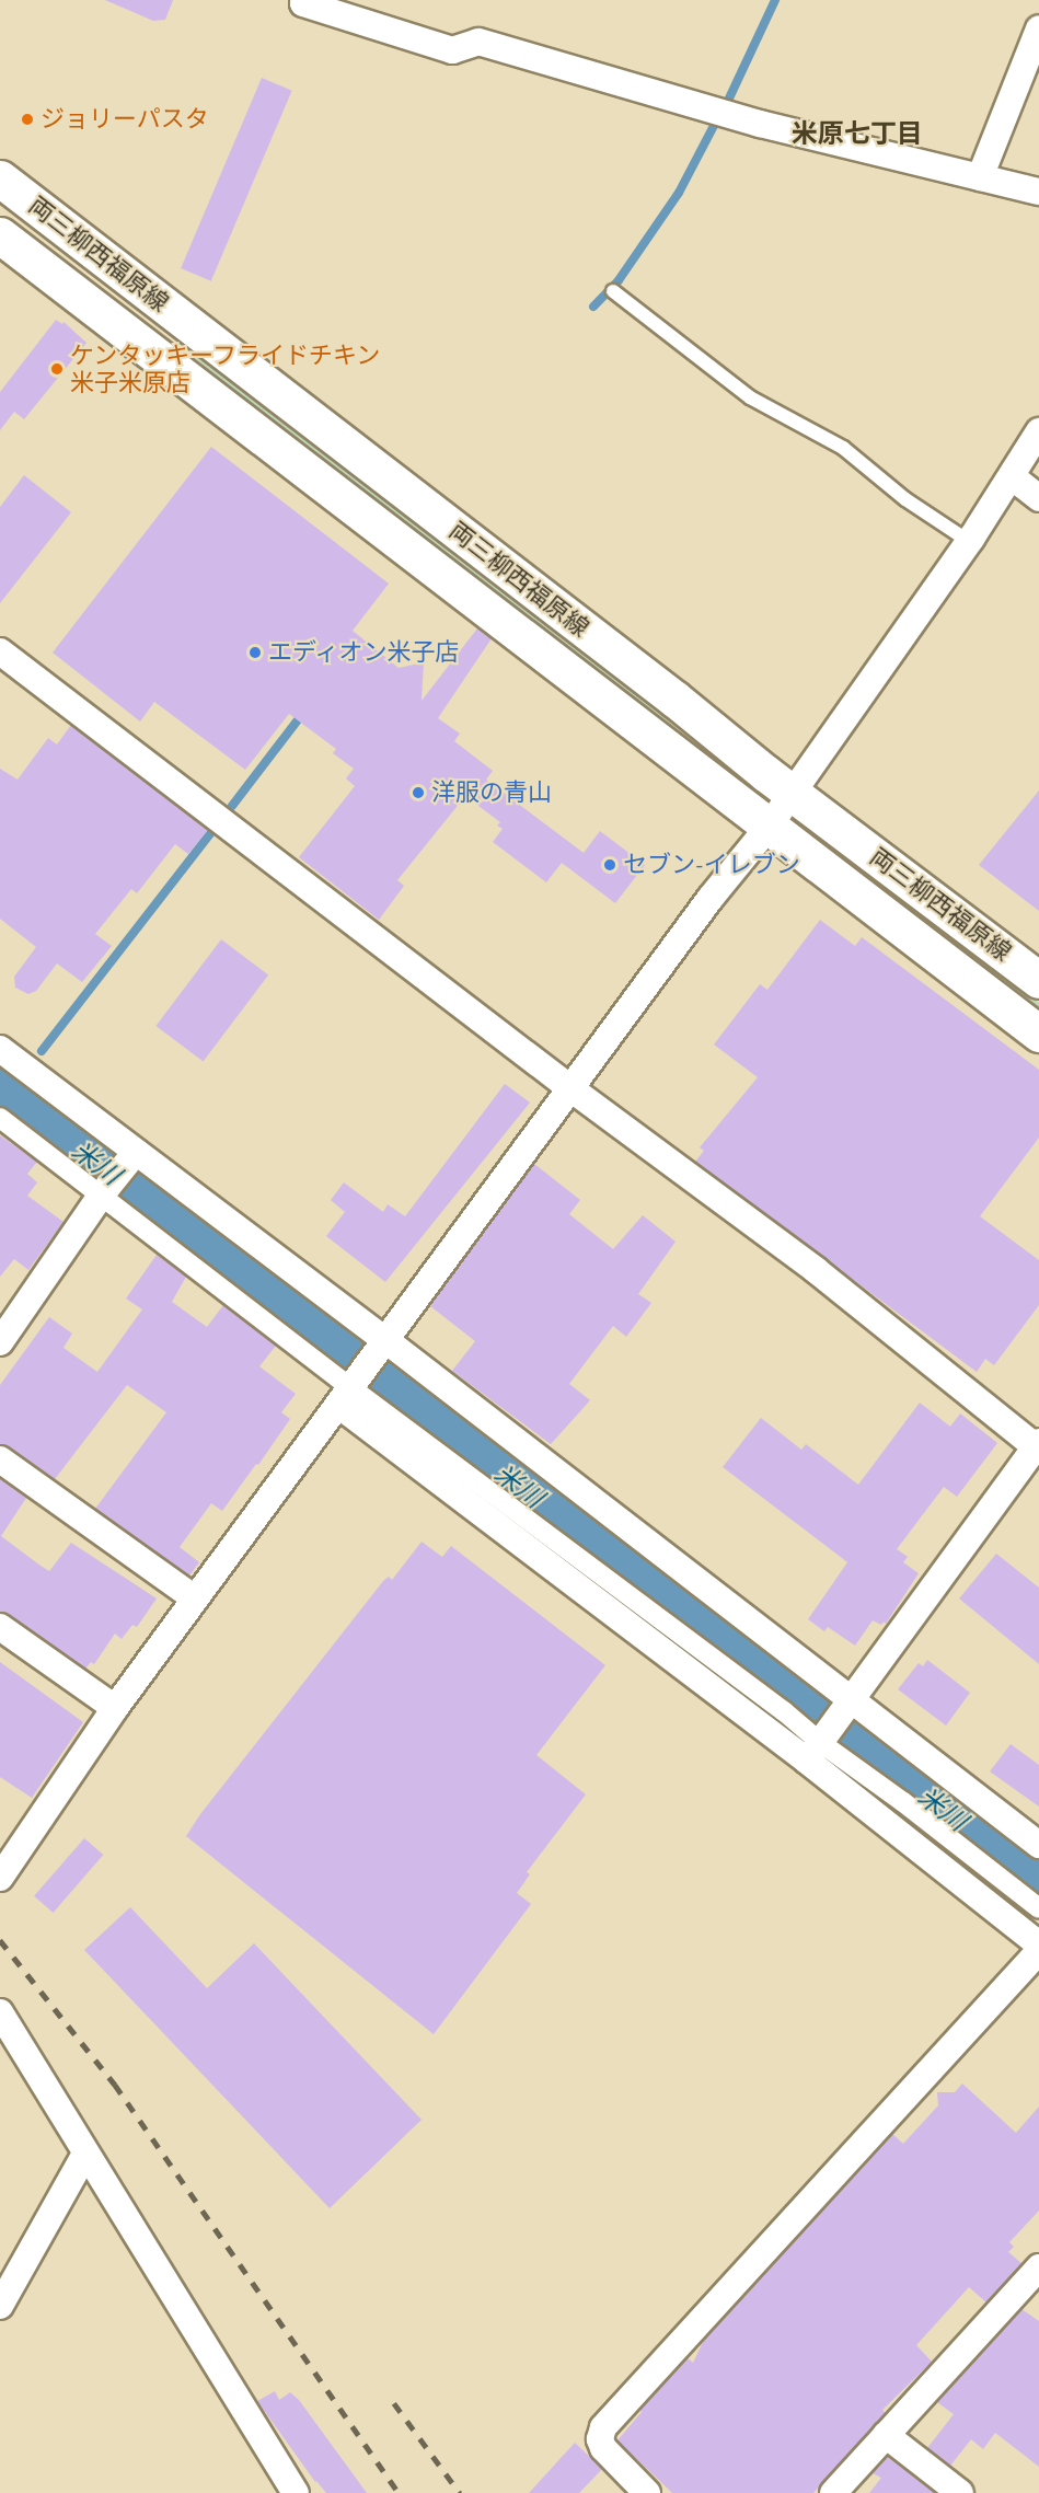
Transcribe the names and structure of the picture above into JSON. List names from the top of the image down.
{
  "streets": {
    "main road": ["両三柳西福原線"]
  },
  "districts": ["米原七丁目"],
  "water": ["米川"],
  "places": [
    "ジョリーパスタ",
    "ケンタッキーフライドチキン 米子米原店",
    "エディオン米子店",
    "洋服の青山",
    "セブン-イレブン"
  ]
}
